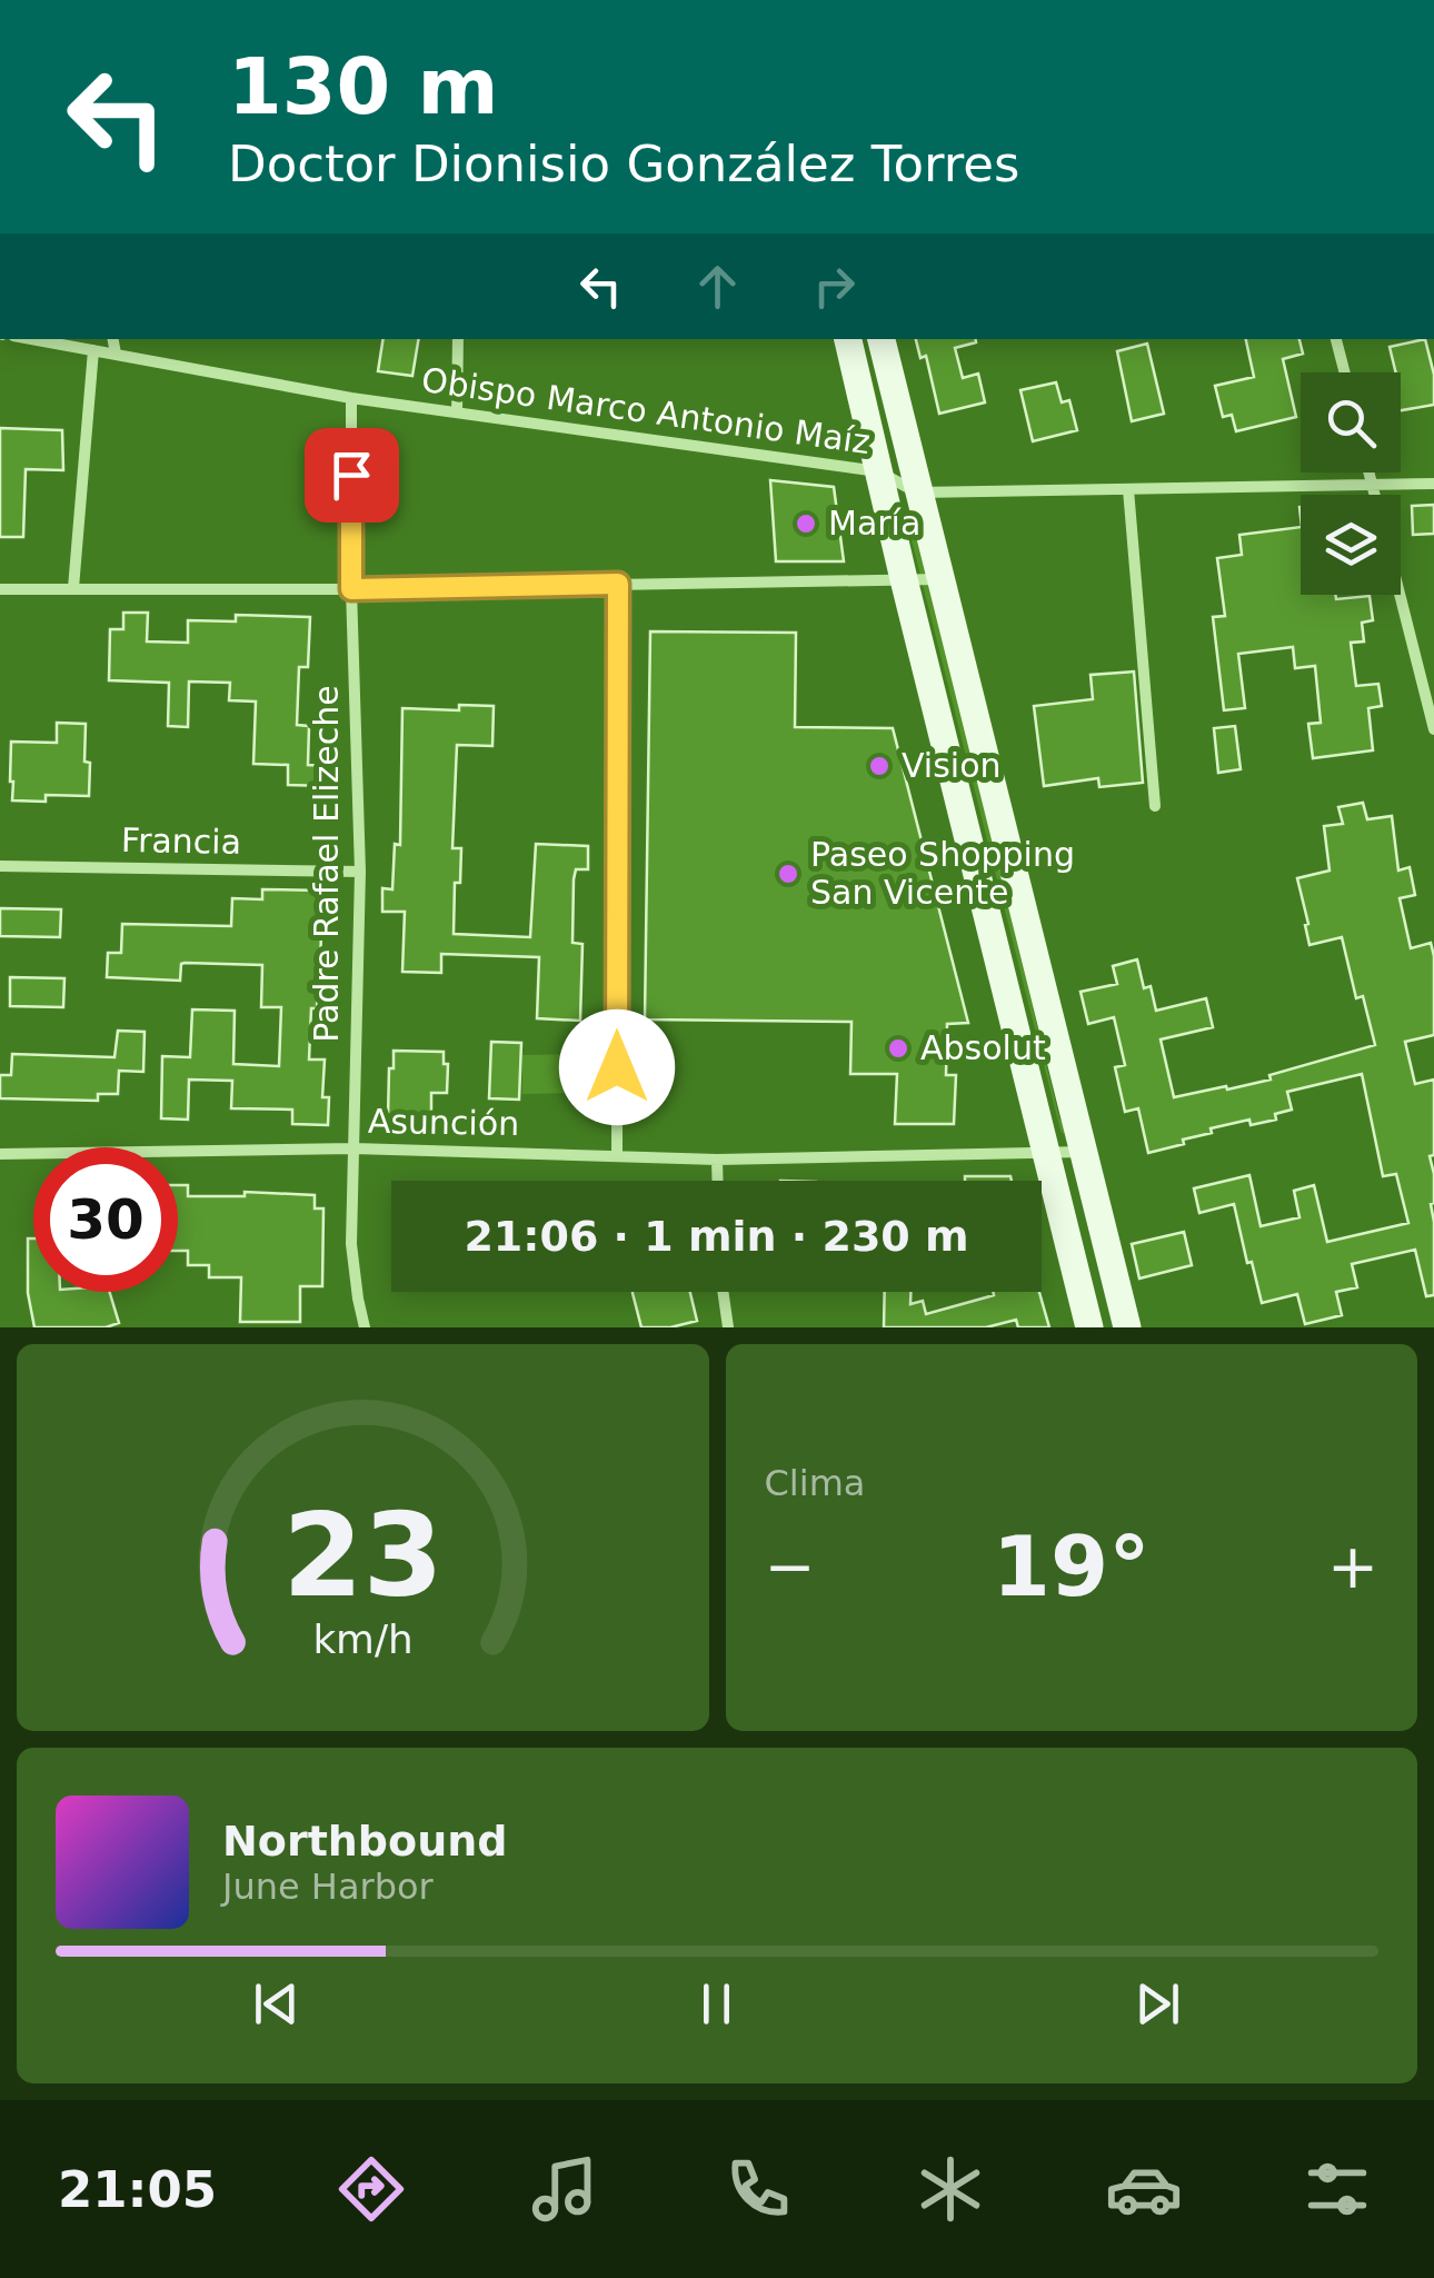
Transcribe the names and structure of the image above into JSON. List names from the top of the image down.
{
  "streets": {
    "street": [
      "Obispo Marco Antonio Maíz",
      "Francia",
      "Padre Rafael Elizeche",
      "Asunción"
    ]
  },
  "crossings": [
    ["Obispo Marco Antonio Maíz", "Padre Rafael Elizeche"],
    ["Francia", "Padre Rafael Elizeche"],
    ["Padre Rafael Elizeche", "Asunción"]
  ],
  "places": [
    "María",
    "Vision",
    "Paseo Shopping San Vicente",
    "Absolut"
  ],
  "page": {
    "turn": ["130 m", "Doctor Dionisio González Torres"],
    "limit": "30",
    "trip": "21:06 · 1 min · 230 m",
    "tile": "Clima",
    "heat": ["−", "19°", "+"],
    "song": ["Northbound", "June Harbor"],
    "tabs": "21:05",
    "gauge": ["23", "km/h"]
  }
}
